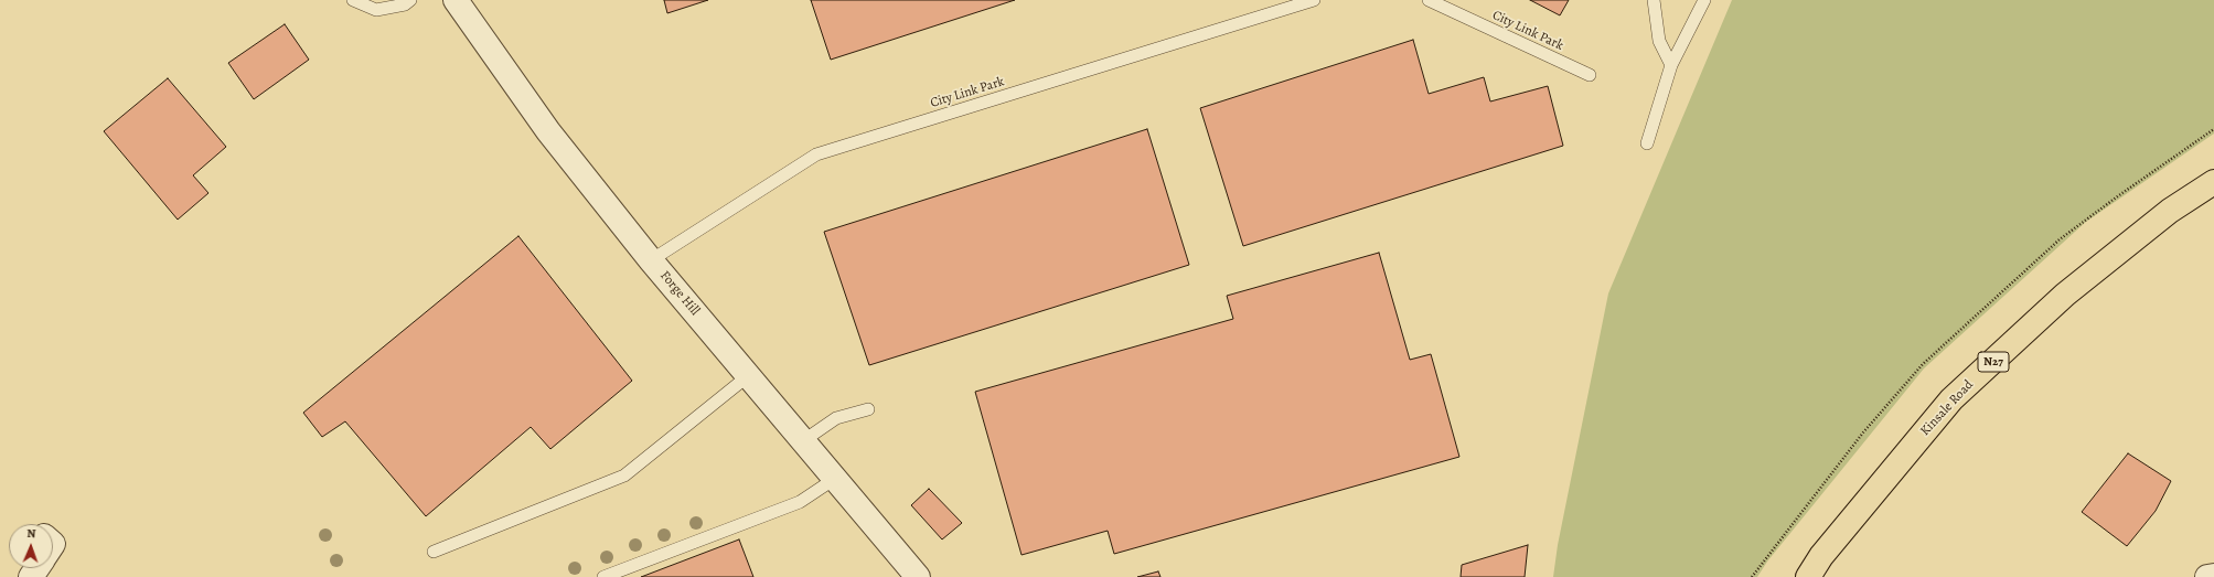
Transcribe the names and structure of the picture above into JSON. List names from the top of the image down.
{
  "streets": {
    "highway": ["N27", "Kinsale Road"],
    "street": ["Forge Hill"],
    "lane": ["City Link Park"]
  },
  "crossings": [
    ["City Link Park", "Forge Hill"]
  ],
  "north": "top"
}
